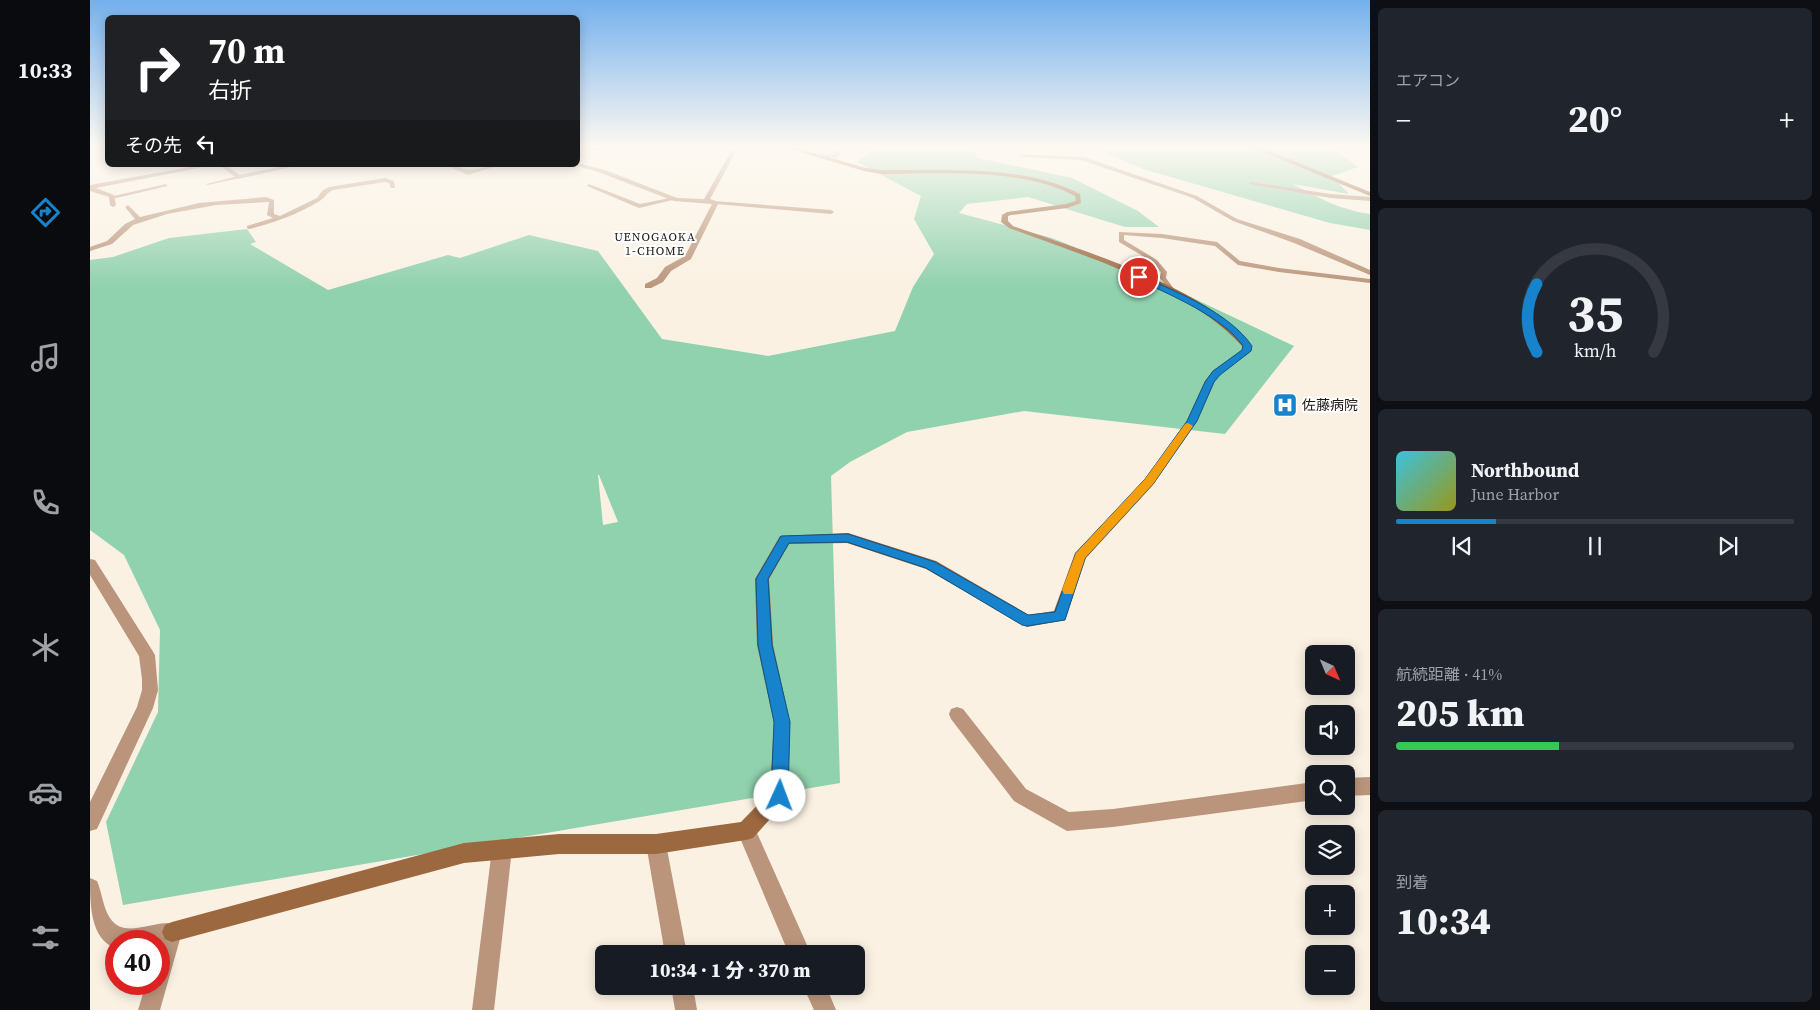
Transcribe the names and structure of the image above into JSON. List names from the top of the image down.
{
  "districts": ["UENOGAOKA 1-CHOME"],
  "places": {
    "hospital": ["佐藤病院"]
  },
  "north": "bottom right",
  "page": {
    "tabs": "10:33",
    "tile": [
      "エアコン",
      ["航続距離 · 41%", "205 km"],
      ["到着", "10:34"]
    ],
    "turn": ["70 m", "右折"],
    "heat": ["−", "20°", "+"],
    "then": "その先",
    "song": ["Northbound", "June Harbor"],
    "map_buttons": ["+", "−"],
    "limit": "40",
    "trip": "10:34 · 1 分 · 370 m",
    "gauge": ["35", "km/h"]
  }
}
